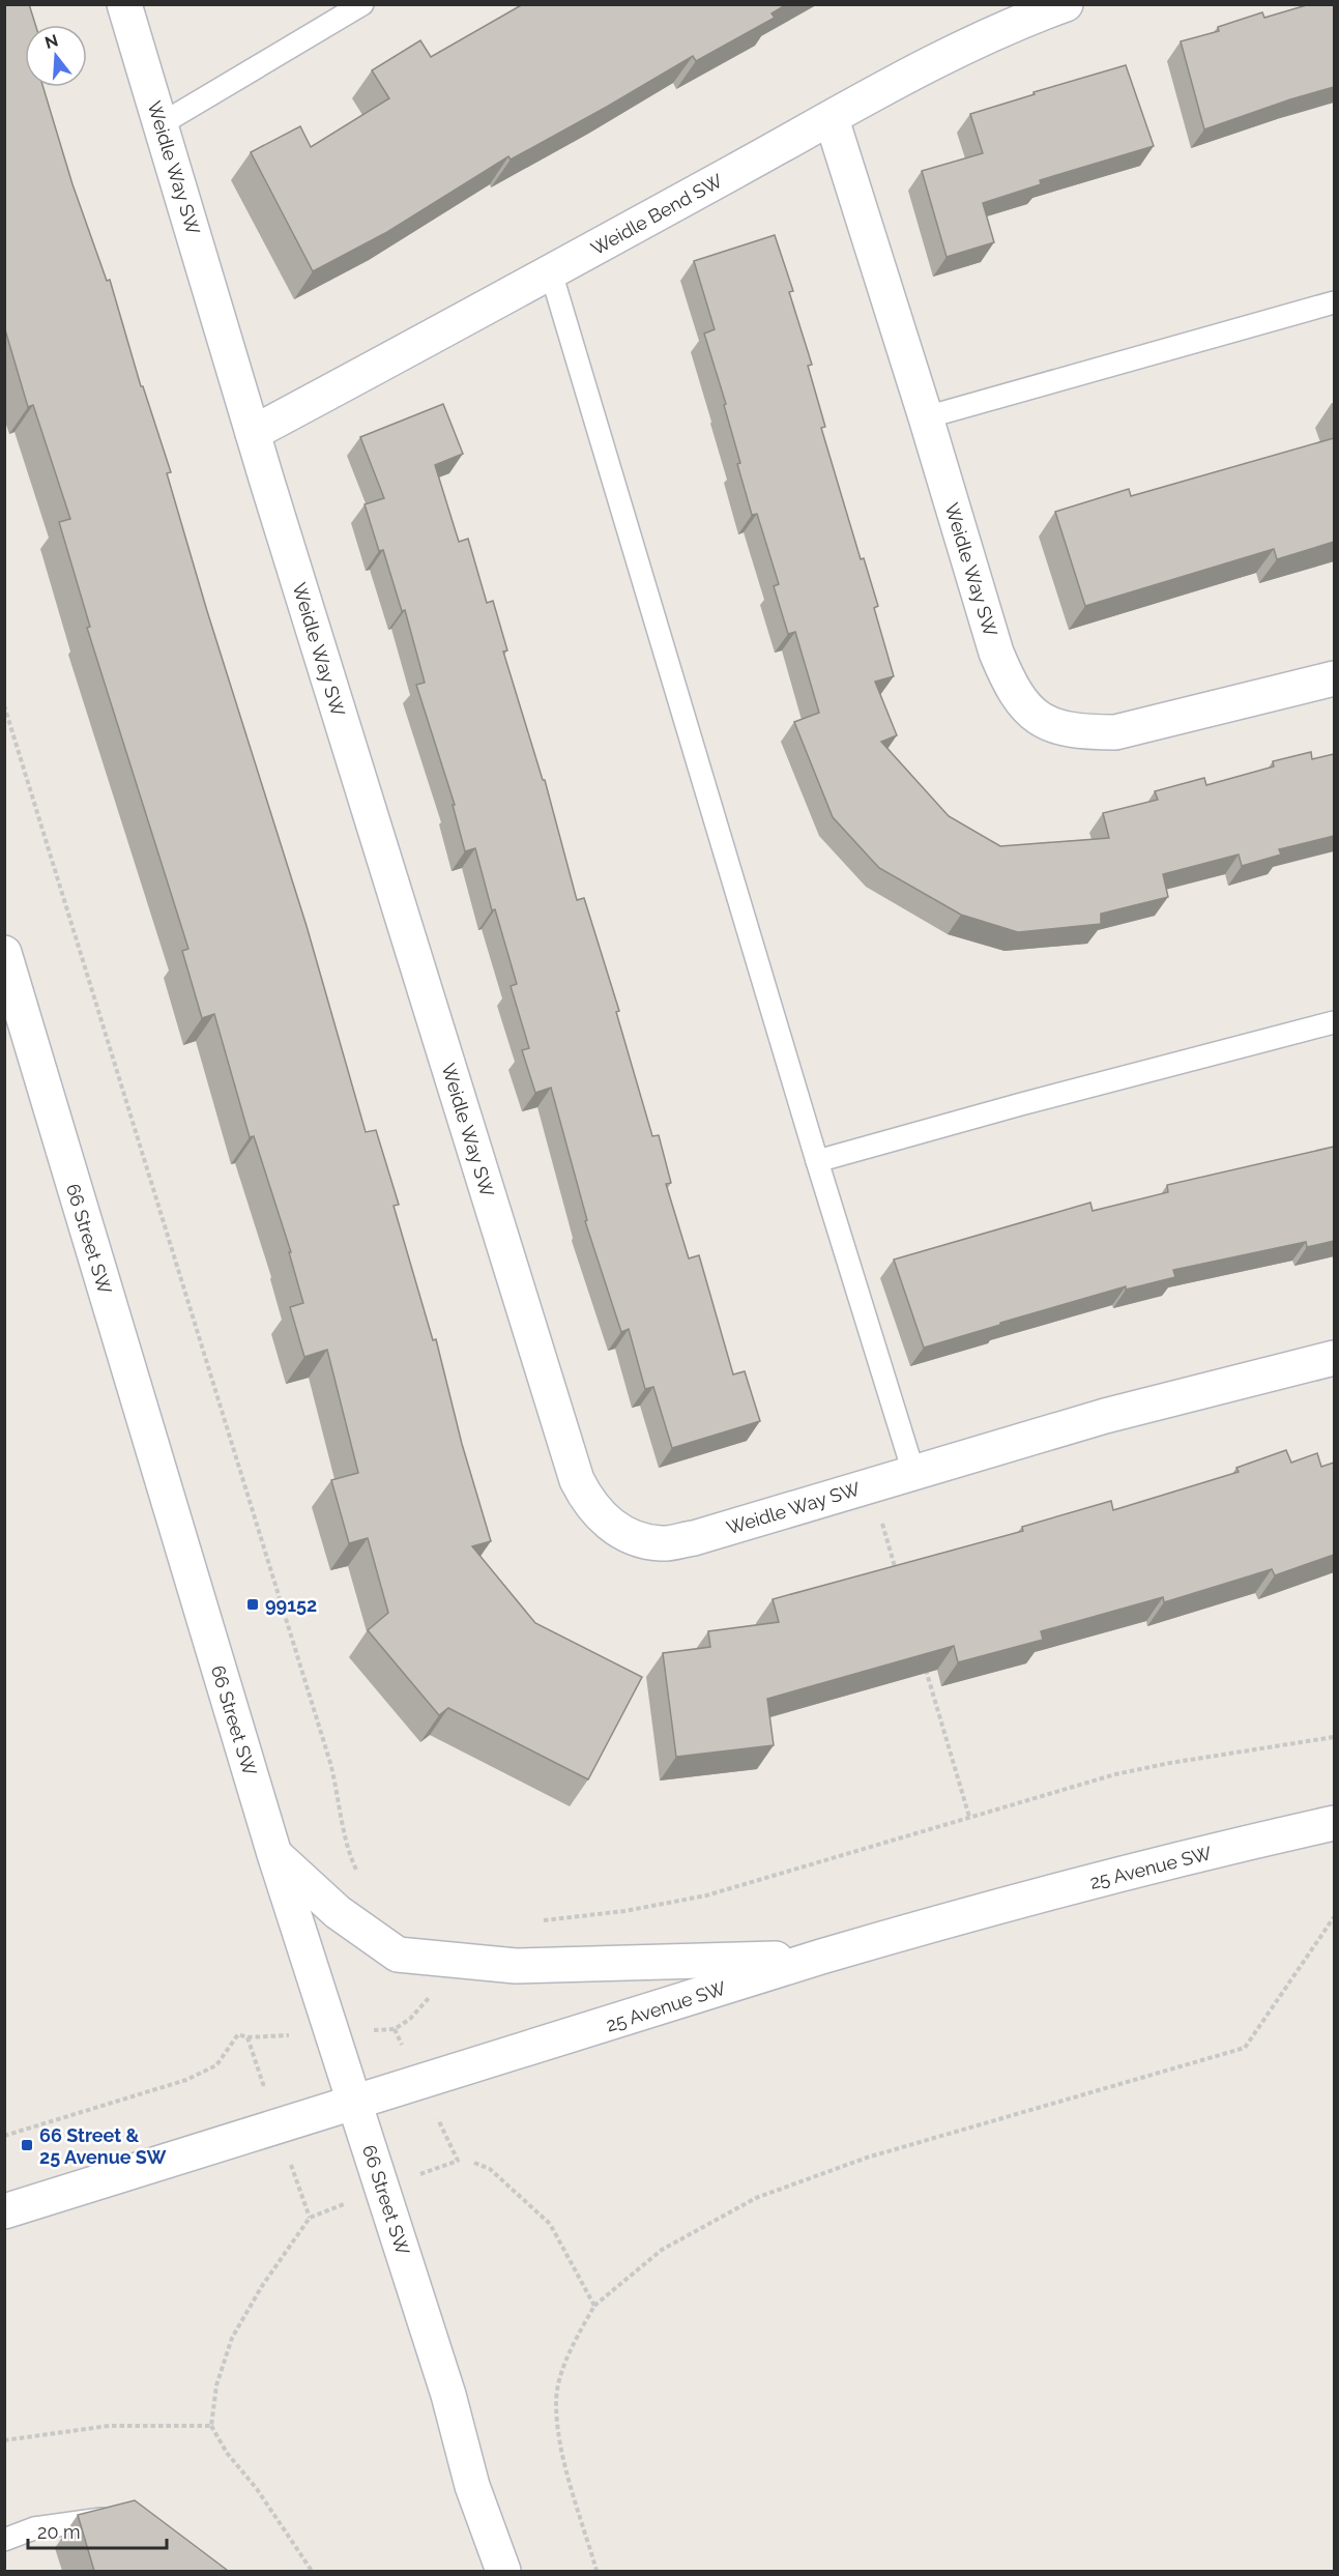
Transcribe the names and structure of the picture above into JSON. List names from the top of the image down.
{
  "streets": {
    "street": [
      "Weidle Way SW",
      "Weidle Bend SW",
      "66 Street SW",
      "25 Avenue SW"
    ]
  },
  "crossings": [
    ["Weidle Way SW", "Weidle Bend SW"],
    ["66 Street SW", "25 Avenue SW"]
  ],
  "places": {
    "transit": ["99152", "66 Street & 25 Avenue SW"]
  },
  "scale_bar": "20 m",
  "north": "top"
}
